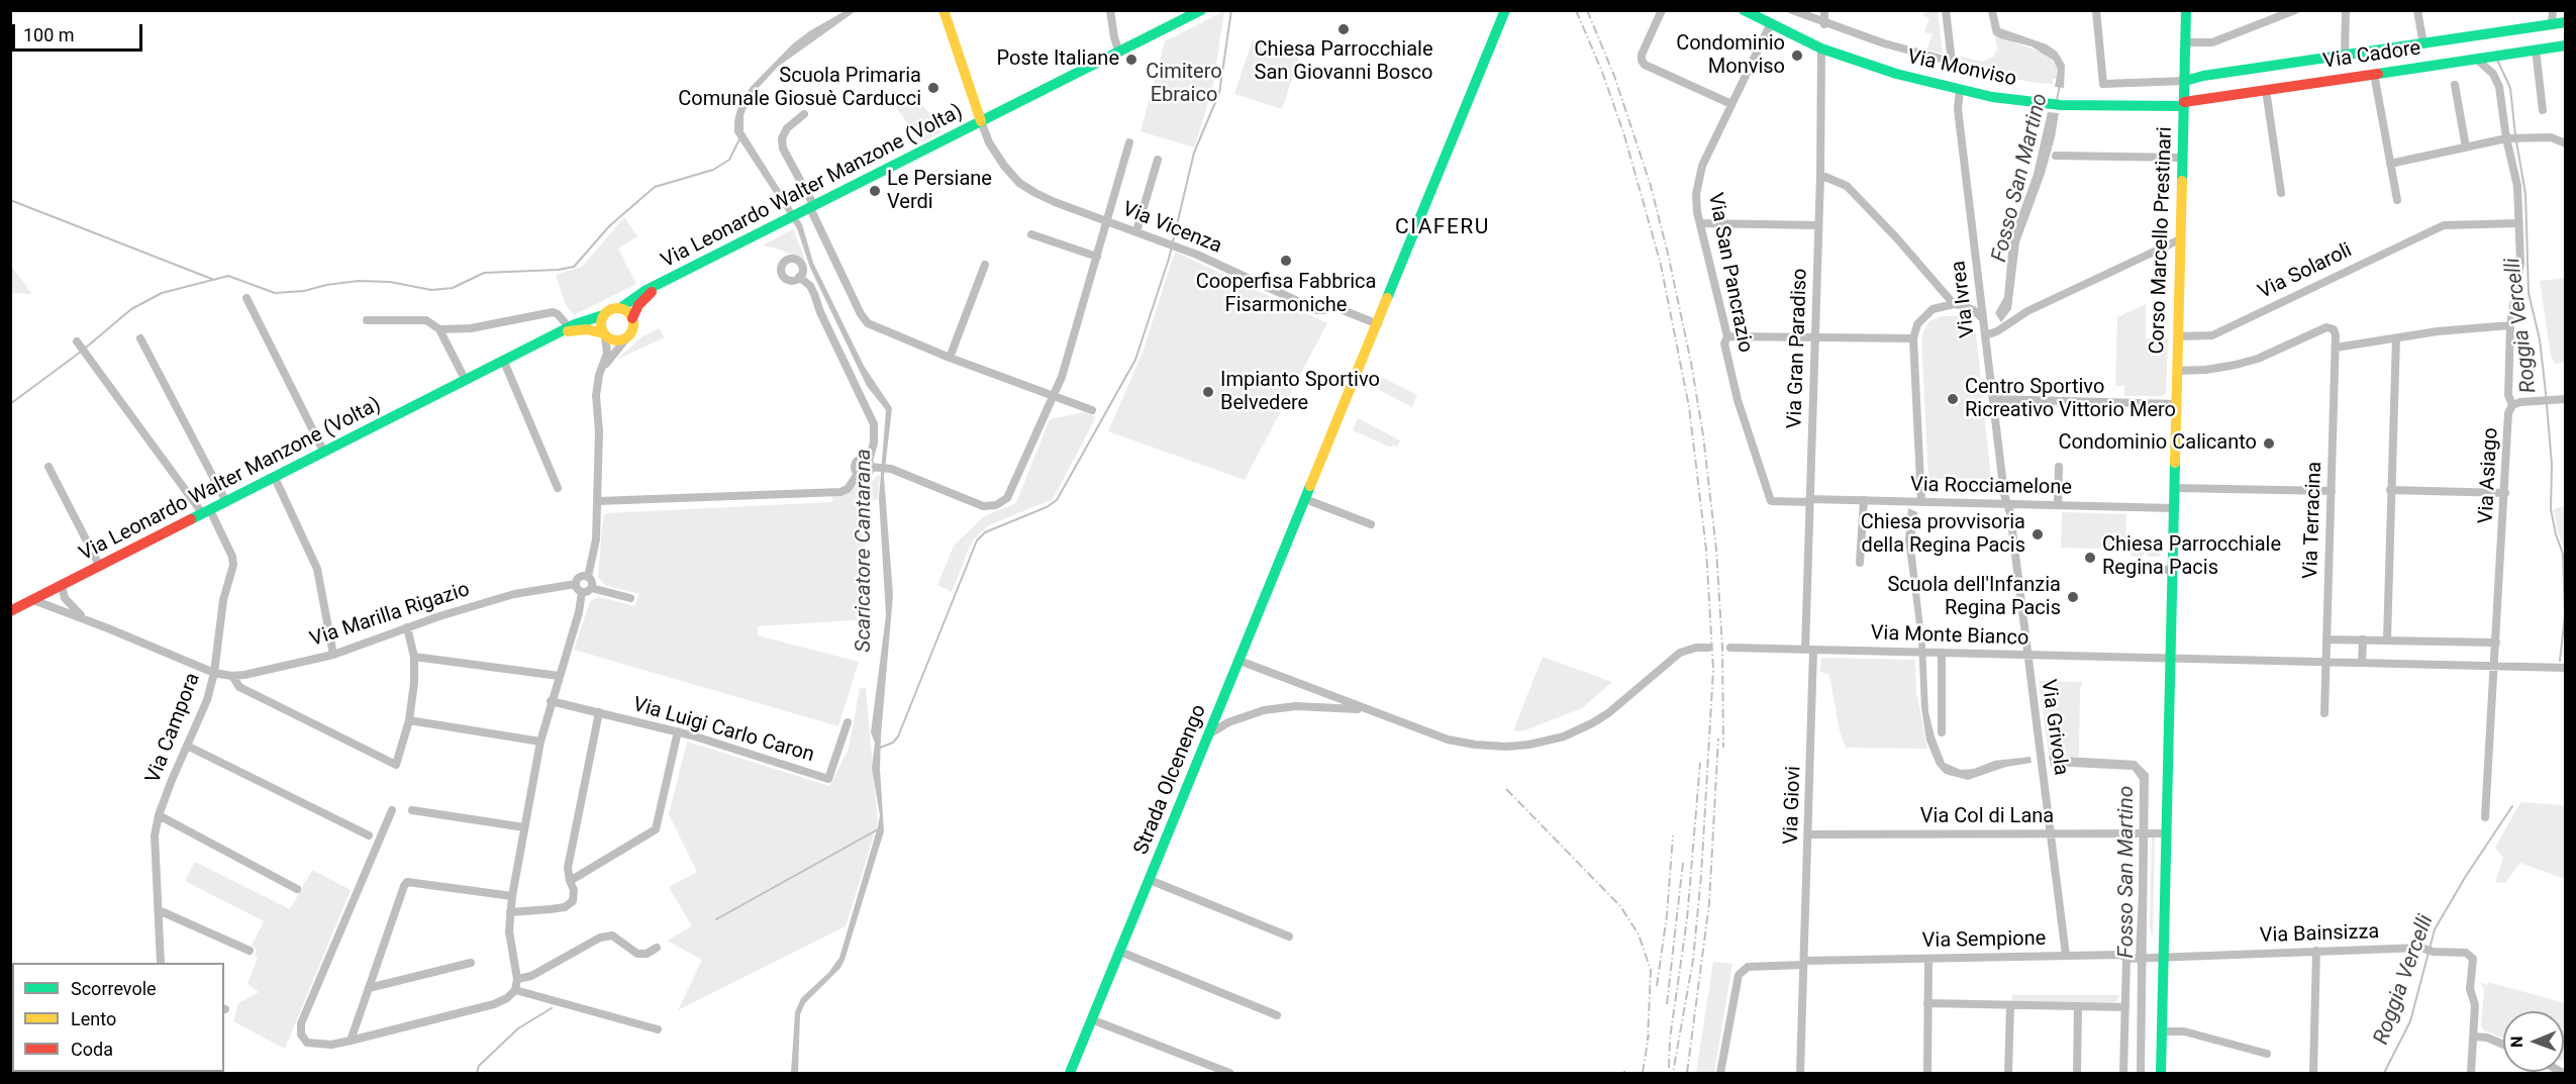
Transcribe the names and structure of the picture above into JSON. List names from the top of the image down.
{
  "streets": {
    "main road": [
      "Via Cadore",
      "Via Monviso",
      "Via Leonardo Walter Manzone (Volta)",
      "Corso Marcello Prestinari",
      "Strada Olcenengo"
    ],
    "street": [
      "Via Vicenza",
      "Via Solaroli",
      "Via San Pancrazio",
      "Via Ivrea",
      "Via Gran Paradiso",
      "Via Asiago",
      "Via Rocciamelone",
      "Via Terracina",
      "Via Marilla Rigazio",
      "Via Monte Bianco",
      "Via Grivola",
      "Via Campora",
      "Via Luigi Carlo Caron",
      "Via Giovi",
      "Via Col di Lana",
      "Via Bainsizza",
      "Via Sempione"
    ]
  },
  "crossings": [
    ["Via Cadore", "Via Monviso"],
    ["Via Cadore", "Corso Marcello Prestinari"],
    ["Via Cadore", "Via Asiago"],
    ["Via Monviso", "Corso Marcello Prestinari"],
    ["Via Monviso", "Via San Pancrazio"],
    ["Via Monviso", "Via Ivrea"],
    ["Via Monviso", "Via Gran Paradiso"],
    ["Via Leonardo Walter Manzone (Volta)", "Via Vicenza"],
    ["Via Leonardo Walter Manzone (Volta)", "Via Marilla Rigazio"],
    ["Via Leonardo Walter Manzone (Volta)", "Via Campora"],
    ["Via Vicenza", "Strada Olcenengo"],
    ["Corso Marcello Prestinari", "Via Solaroli"],
    ["Corso Marcello Prestinari", "Via Rocciamelone"],
    ["Corso Marcello Prestinari", "Via Terracina"],
    ["Corso Marcello Prestinari", "Via Monte Bianco"],
    ["Corso Marcello Prestinari", "Via Col di Lana"],
    ["Corso Marcello Prestinari", "Via Bainsizza"],
    ["Corso Marcello Prestinari", "Via Sempione"],
    ["Via Solaroli", "Via Asiago"],
    ["Via San Pancrazio", "Via Rocciamelone"],
    ["Via Ivrea", "Via Rocciamelone"],
    ["Via Ivrea", "Via Grivola"],
    ["Via Gran Paradiso", "Via Rocciamelone"],
    ["Via Gran Paradiso", "Via Monte Bianco"],
    ["Via Gran Paradiso", "Via Giovi"],
    ["Via Asiago", "Via Monte Bianco"],
    ["Via Rocciamelone", "Via Grivola"],
    ["Via Terracina", "Via Monte Bianco"],
    ["Via Marilla Rigazio", "Via Campora"],
    ["Via Monte Bianco", "Via Grivola"],
    ["Via Monte Bianco", "Via Giovi"],
    ["Via Grivola", "Via Col di Lana"],
    ["Via Grivola", "Via Sempione"],
    ["Via Giovi", "Via Col di Lana"],
    ["Via Giovi", "Via Sempione"],
    ["Via Bainsizza", "Via Sempione"]
  ],
  "districts": ["CIAFERU"],
  "water": ["Fosso San Martino", "Roggia Vercelli", "Scaricatore Cantarana"],
  "parks": ["Cimitero Ebraico"],
  "places": [
    "Chiesa Parrocchiale San Giovanni Bosco",
    "Condominio Monviso",
    "Poste Italiane",
    "Scuola Primaria Comunale Giosuè Carducci",
    "Le Persiane Verdi",
    "Cooperfisa Fabbrica Fisarmoniche",
    "Impianto Sportivo Belvedere",
    "Centro Sportivo Ricreativo Vittorio Mero",
    "Condominio Calicanto",
    "Chiesa provvisoria della Regina Pacis",
    "Chiesa Parrocchiale Regina Pacis",
    "Scuola dell'Infanzia Regina Pacis"
  ],
  "legend": ["Scorrevole", "Lento", "Coda"],
  "scale_bar": "100 m",
  "north": "left"
}
